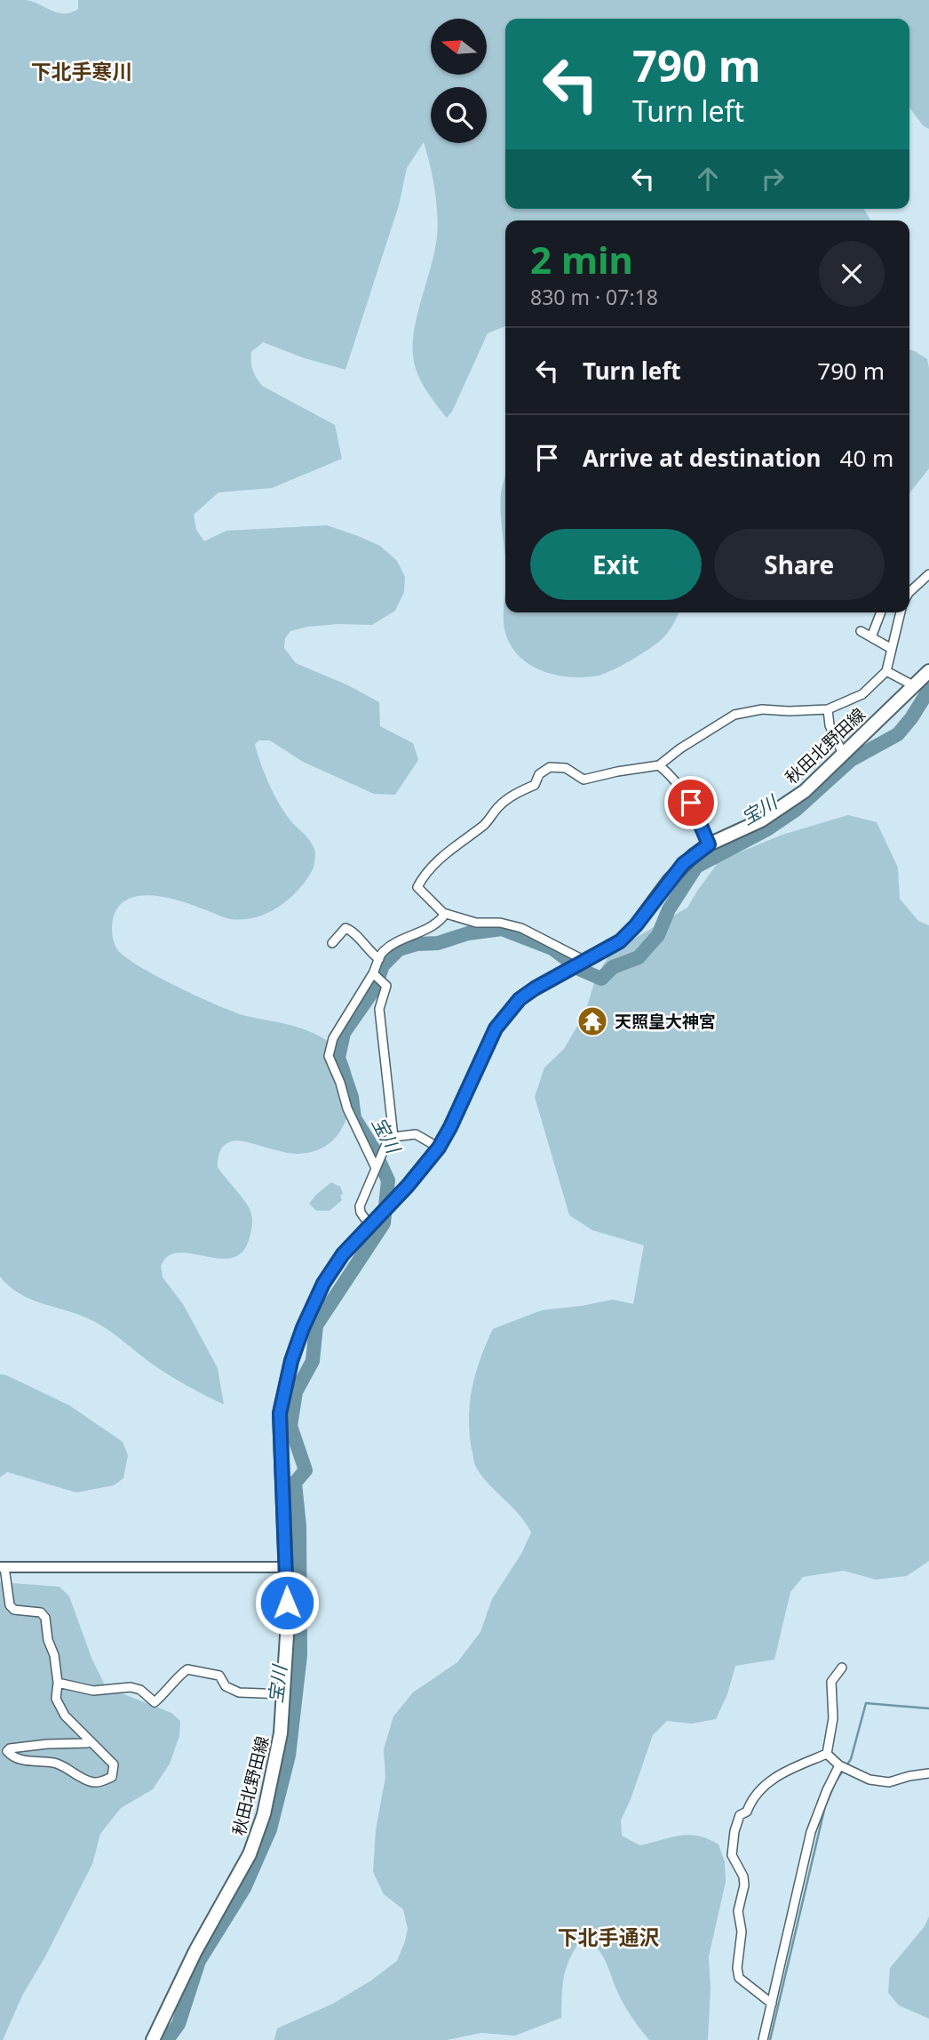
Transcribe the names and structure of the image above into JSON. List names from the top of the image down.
{
  "streets": {
    "main road": ["秋田北野田線"]
  },
  "districts": ["下北手寒川", "下北手通沢"],
  "water": ["宝川"],
  "places": {
    "temple": ["天照皇大神宮"]
  },
  "north": "left",
  "page": {
    "turn": ["790 m", "Turn left"],
    "heading": ["2 min", "830 m · 07:18"],
    "list": [
      {
        "name": "Turn left",
        "value": "790 m"
      },
      {
        "name": "Arrive at destination",
        "value": "40 m"
      }
    ],
    "buttons": ["Exit", "Share"]
  }
}
